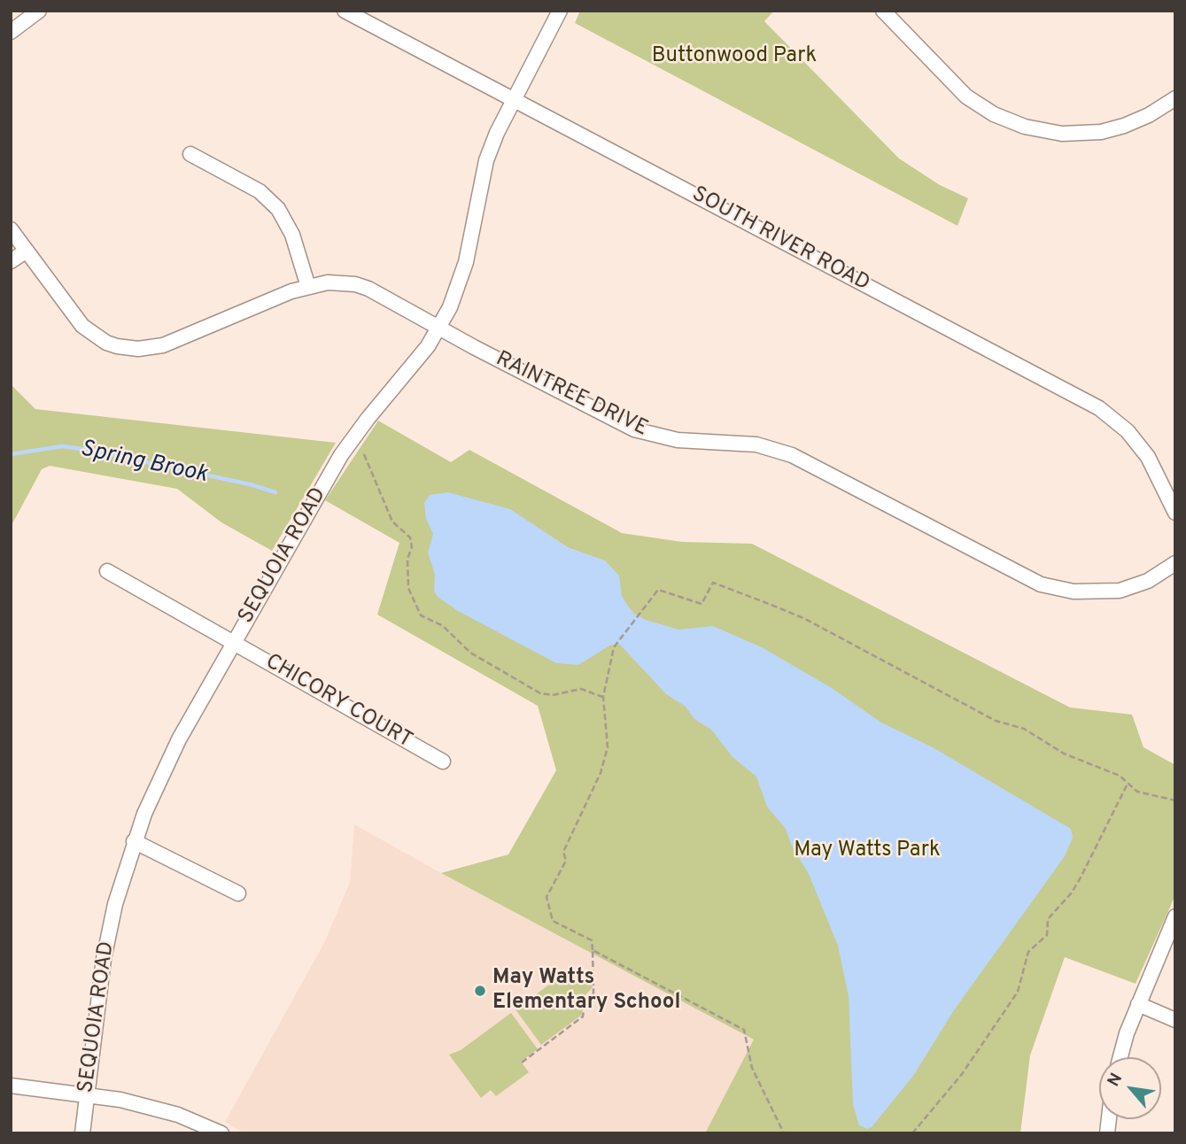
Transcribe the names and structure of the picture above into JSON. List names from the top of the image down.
{
  "streets": {
    "street": [
      "SOUTH RIVER ROAD",
      "RAINTREE DRIVE",
      "SEQUOIA ROAD",
      "CHICORY COURT"
    ]
  },
  "crossings": [
    ["SOUTH RIVER ROAD", "SEQUOIA ROAD"],
    ["RAINTREE DRIVE", "SEQUOIA ROAD"],
    ["SEQUOIA ROAD", "CHICORY COURT"]
  ],
  "water": ["Spring Brook"],
  "parks": ["Buttonwood Park", "May Watts Park"],
  "places": ["May Watts Elementary School"],
  "north": "top left"
}
